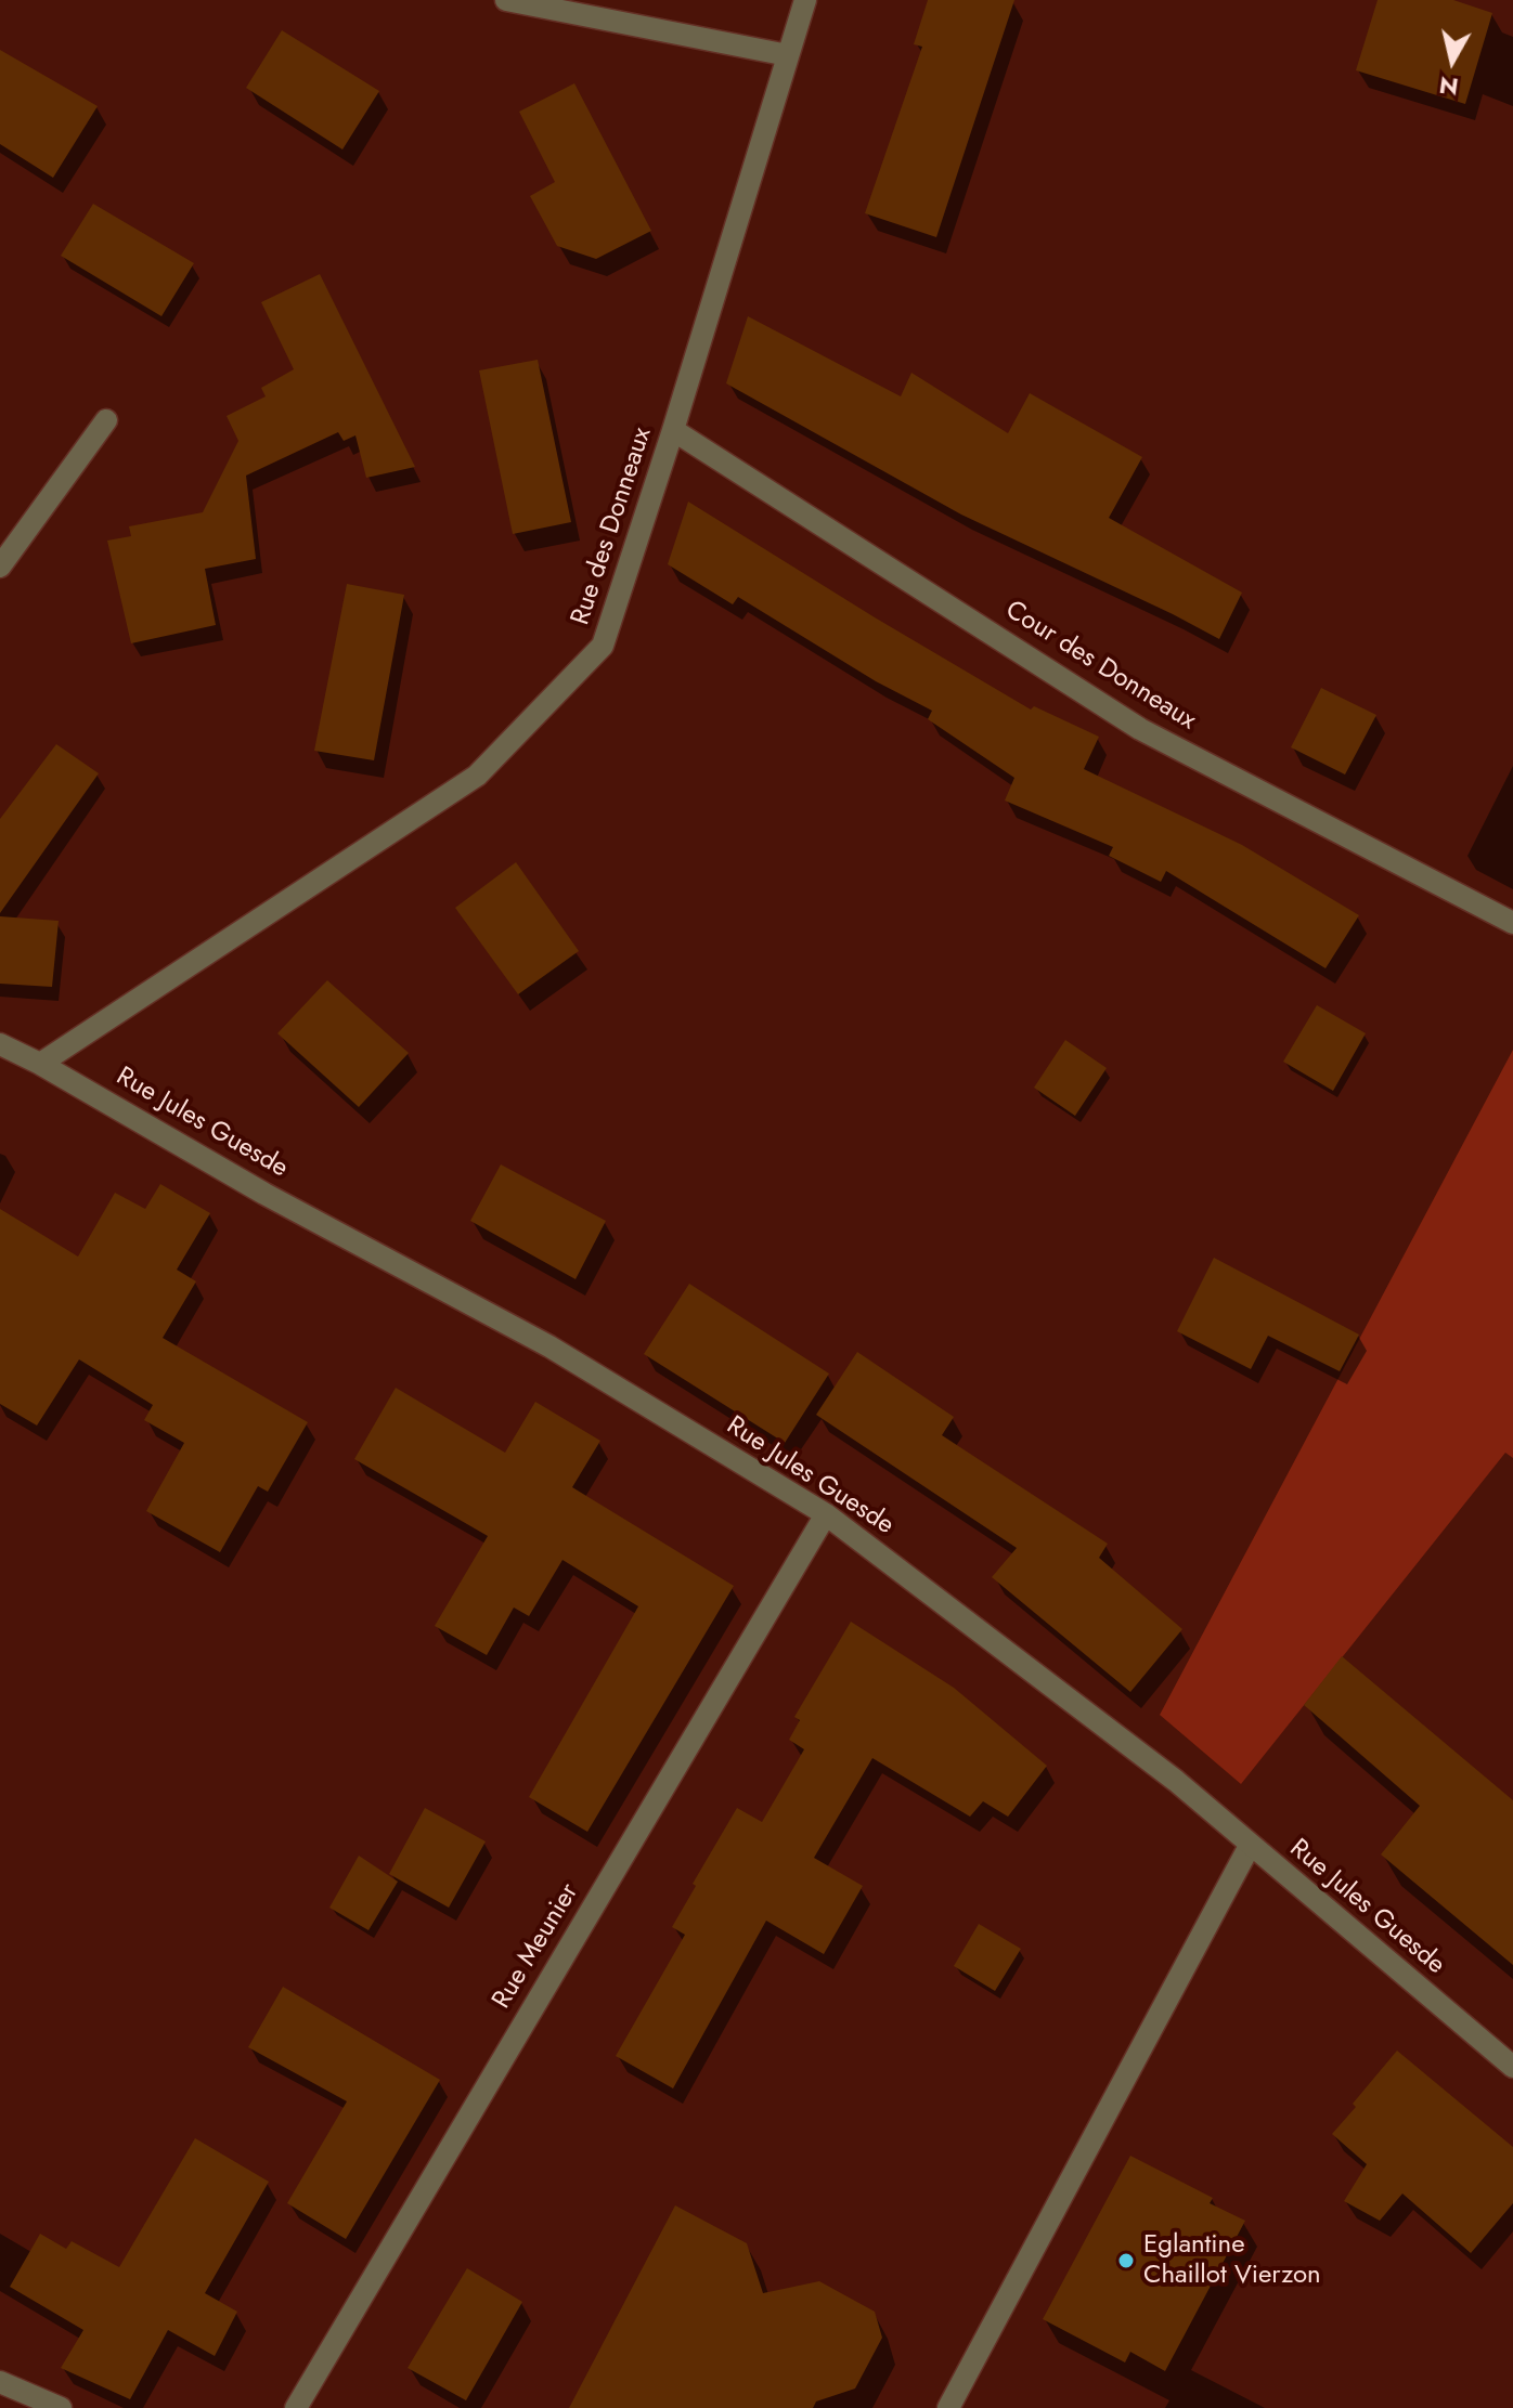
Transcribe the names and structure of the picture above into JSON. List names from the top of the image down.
{
  "streets": {
    "street": [
      "Rue des Donneaux",
      "Cour des Donneaux",
      "Rue Jules Guesde",
      "Rue Meunier"
    ]
  },
  "crossings": [
    ["Rue des Donneaux", "Cour des Donneaux"],
    ["Rue des Donneaux", "Rue Jules Guesde"],
    ["Rue Jules Guesde", "Rue Meunier"]
  ],
  "places": ["Eglantine Chaillot Vierzon"],
  "north": "bottom"
}
